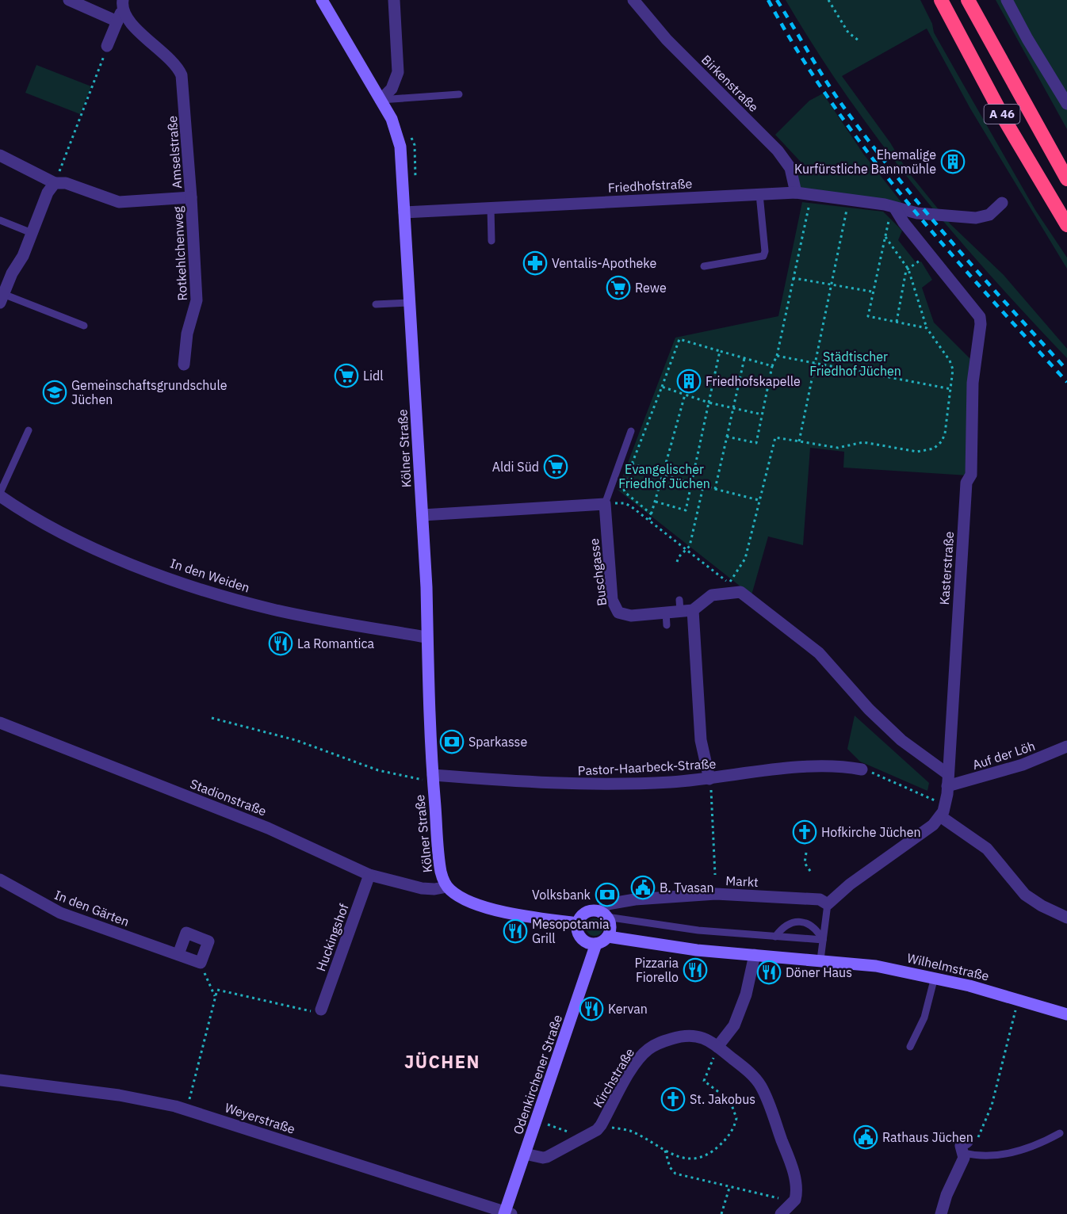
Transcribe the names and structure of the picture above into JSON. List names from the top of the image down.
{
  "streets": {
    "highway": ["A 46"],
    "main road": [
      "Kölner Straße",
      "Markt",
      "Wilhelmstraße",
      "Odenkirchener Straße"
    ],
    "street": [
      "Birkenstraße",
      "Amselstraße",
      "Friedhofstraße",
      "Rotkehlchenweg",
      "Kasterstraße",
      "Buschgasse",
      "In den Weiden",
      "Auf der Löh",
      "Pastor-Haarbeck-Straße",
      "Stadionstraße",
      "In den Gärten",
      "Huckingshof",
      "Kirchstraße",
      "Weyerstraße"
    ]
  },
  "crossings": [
    ["Birkenstraße", "Friedhofstraße"],
    ["Amselstraße", "Rotkehlchenweg"],
    ["Friedhofstraße", "Kölner Straße"],
    ["Friedhofstraße", "Kasterstraße"],
    ["Kölner Straße", "In den Weiden"],
    ["Kölner Straße", "Pastor-Haarbeck-Straße"],
    ["Kölner Straße", "Stadionstraße"],
    ["Kölner Straße", "Markt"],
    ["Kölner Straße", "Odenkirchener Straße"],
    ["Kasterstraße", "Auf der Löh"],
    ["Stadionstraße", "Huckingshof"],
    ["Markt", "Odenkirchener Straße"],
    ["Odenkirchener Straße", "Kirchstraße"],
    ["Odenkirchener Straße", "Weyerstraße"]
  ],
  "districts": ["JÜCHEN"],
  "parks": ["Städtischer Friedhof Jüchen", "Evangelischer Friedhof Jüchen"],
  "places": {
    "building": ["Ehemalige Kurfürstliche Bannmühle", "Friedhofskapelle"],
    "pharmacy": ["Ventalis-Apotheke"],
    "supermarket": ["Rewe", "Lidl", "Aldi Süd"],
    "school or university": ["Gemeinschaftsgrundschule Jüchen"],
    "restaurant": [
      "La Romantica",
      "Mesopotamia Grill",
      "Pizzaria Fiorello",
      "Döner Haus",
      "Kervan"
    ],
    "bank": ["Sparkasse", "Volksbank"],
    "church": ["Hofkirche Jüchen", "St. Jakobus"],
    "public building": ["B. Tvasan", "Rathaus Jüchen"]
  }
}
